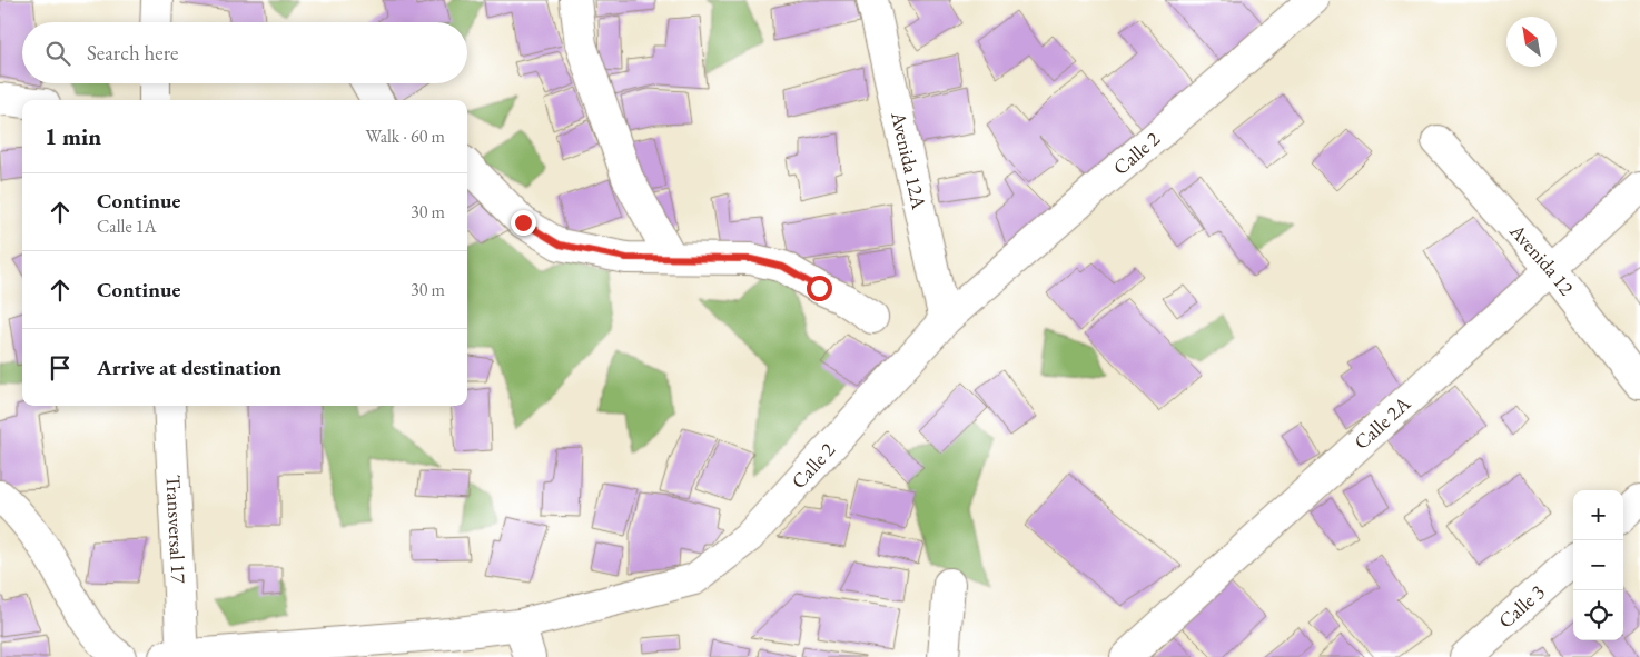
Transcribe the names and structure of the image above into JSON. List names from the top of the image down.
{
  "streets": {
    "street": [
      "Calle 2",
      "Avenida 12A",
      "Avenida 12",
      "Calle 2A",
      "Transversal 17",
      "Calle 3"
    ]
  },
  "crossings": [
    ["Calle 2", "Avenida 12A"],
    ["Calle 2", "Transversal 17"],
    ["Avenida 12", "Calle 2A"]
  ],
  "north": "top left",
  "page": {
    "search": "Search here",
    "heading": ["1 min", "Walk · 60 m"],
    "list": [
      ["Continue", "Calle 1A", "30 m"],
      ["Continue", "30 m"],
      "Arrive at destination"
    ],
    "map_buttons": ["+", "−"]
  }
}
